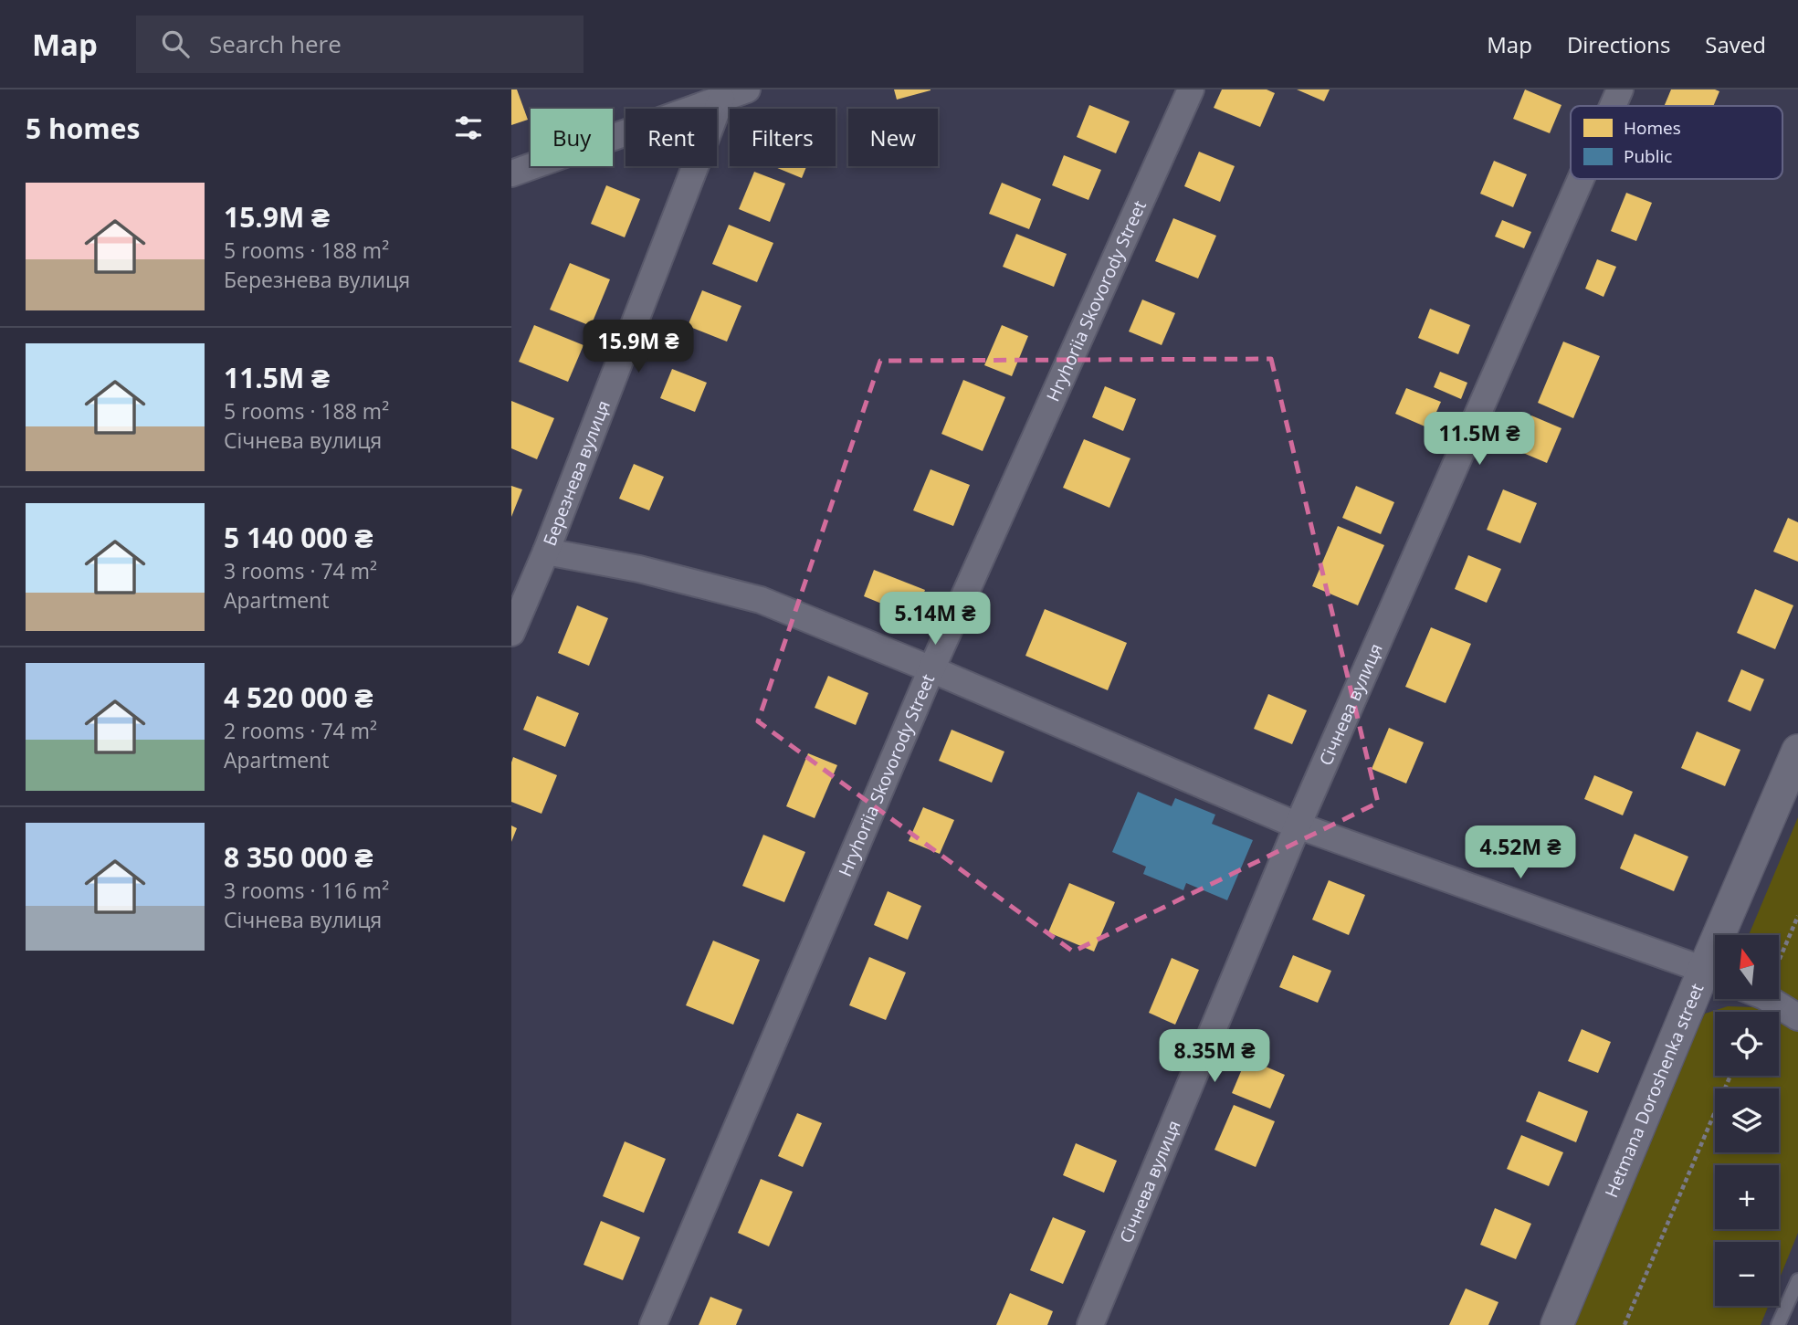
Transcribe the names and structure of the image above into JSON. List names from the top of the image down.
{
  "streets": {
    "street": [
      "Hryhoriia Skovorody Street",
      "Березнева вулиця",
      "Січнева вулиця",
      "Hetmana Doroshenka street"
    ]
  },
  "legend": ["Homes", "Public"],
  "north": "top",
  "page": {
    "header": "Map",
    "search": "Search here",
    "nav": ["Map", "Directions", "Saved"],
    "heading": "5 homes",
    "chip": [
      "Buy",
      "Rent",
      "Filters",
      "New"
    ],
    "list": [
      {
        "name": "15.9M ₴",
        "note": "5 rooms · 188 m² · Березнева вулиця"
      },
      {
        "name": "11.5M ₴",
        "note": "5 rooms · 188 m² · Січнева вулиця"
      },
      {
        "name": "5 140 000 ₴",
        "note": "3 rooms · 74 m² · Apartment"
      },
      {
        "name": "4 520 000 ₴",
        "note": "2 rooms · 74 m² · Apartment"
      },
      {
        "name": "8 350 000 ₴",
        "note": "3 rooms · 116 m² · Січнева вулиця"
      }
    ],
    "price": [
      "15.9M ₴",
      "11.5M ₴",
      "5.14M ₴",
      "4.52M ₴",
      "8.35M ₴"
    ],
    "map_buttons": ["+", "−"]
  }
}
